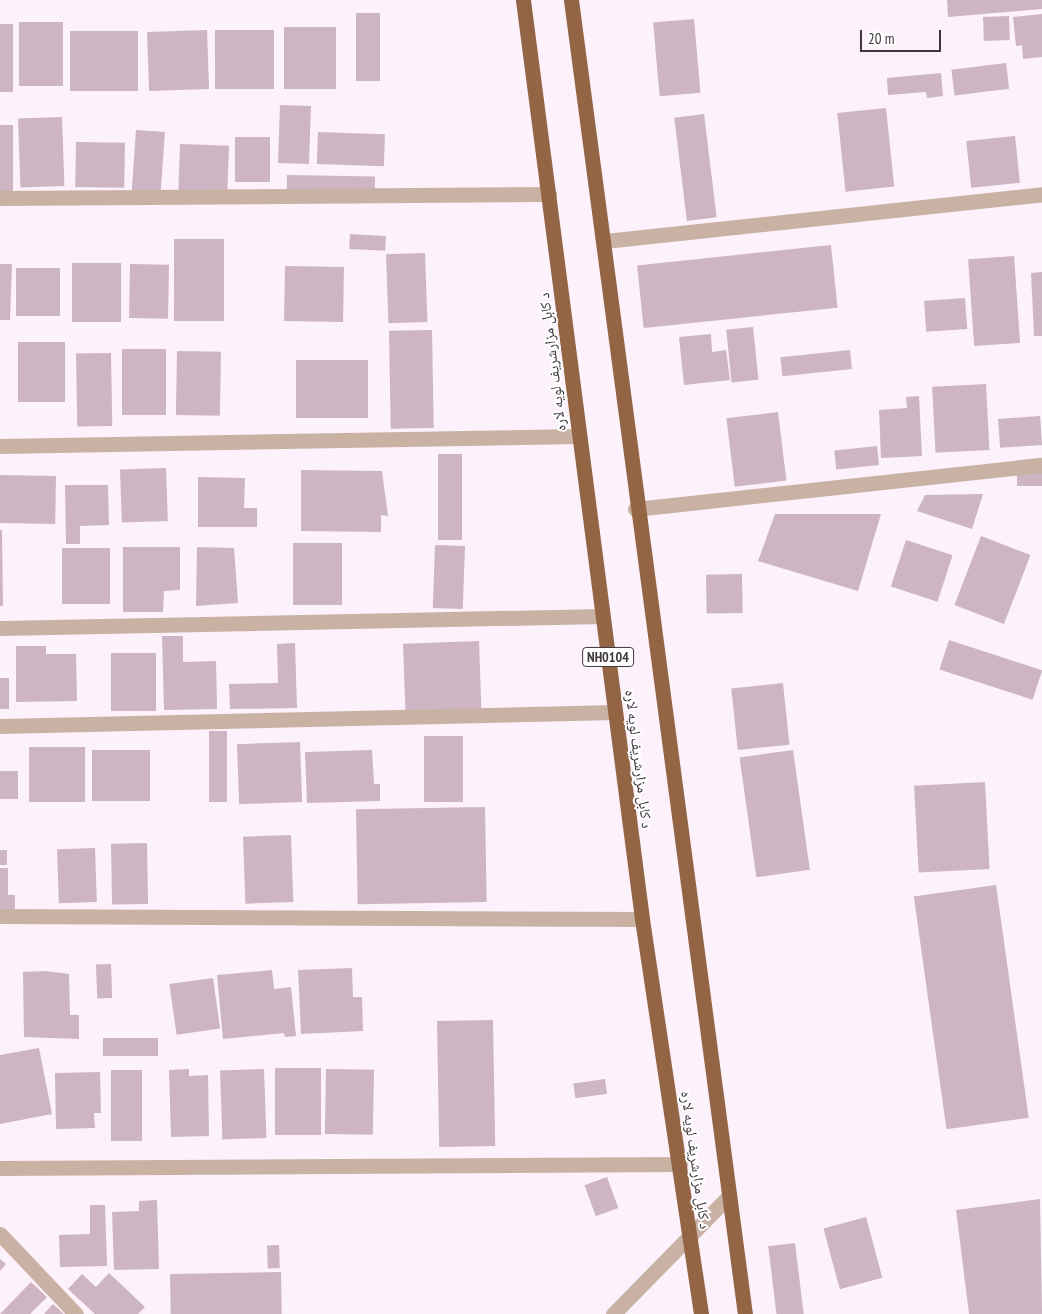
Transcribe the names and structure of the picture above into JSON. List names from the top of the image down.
{
  "streets": {
    "highway": ["د کابل مزارشریف لویه لاره", "NH0104"]
  },
  "scale_bar": "20 m"
}
